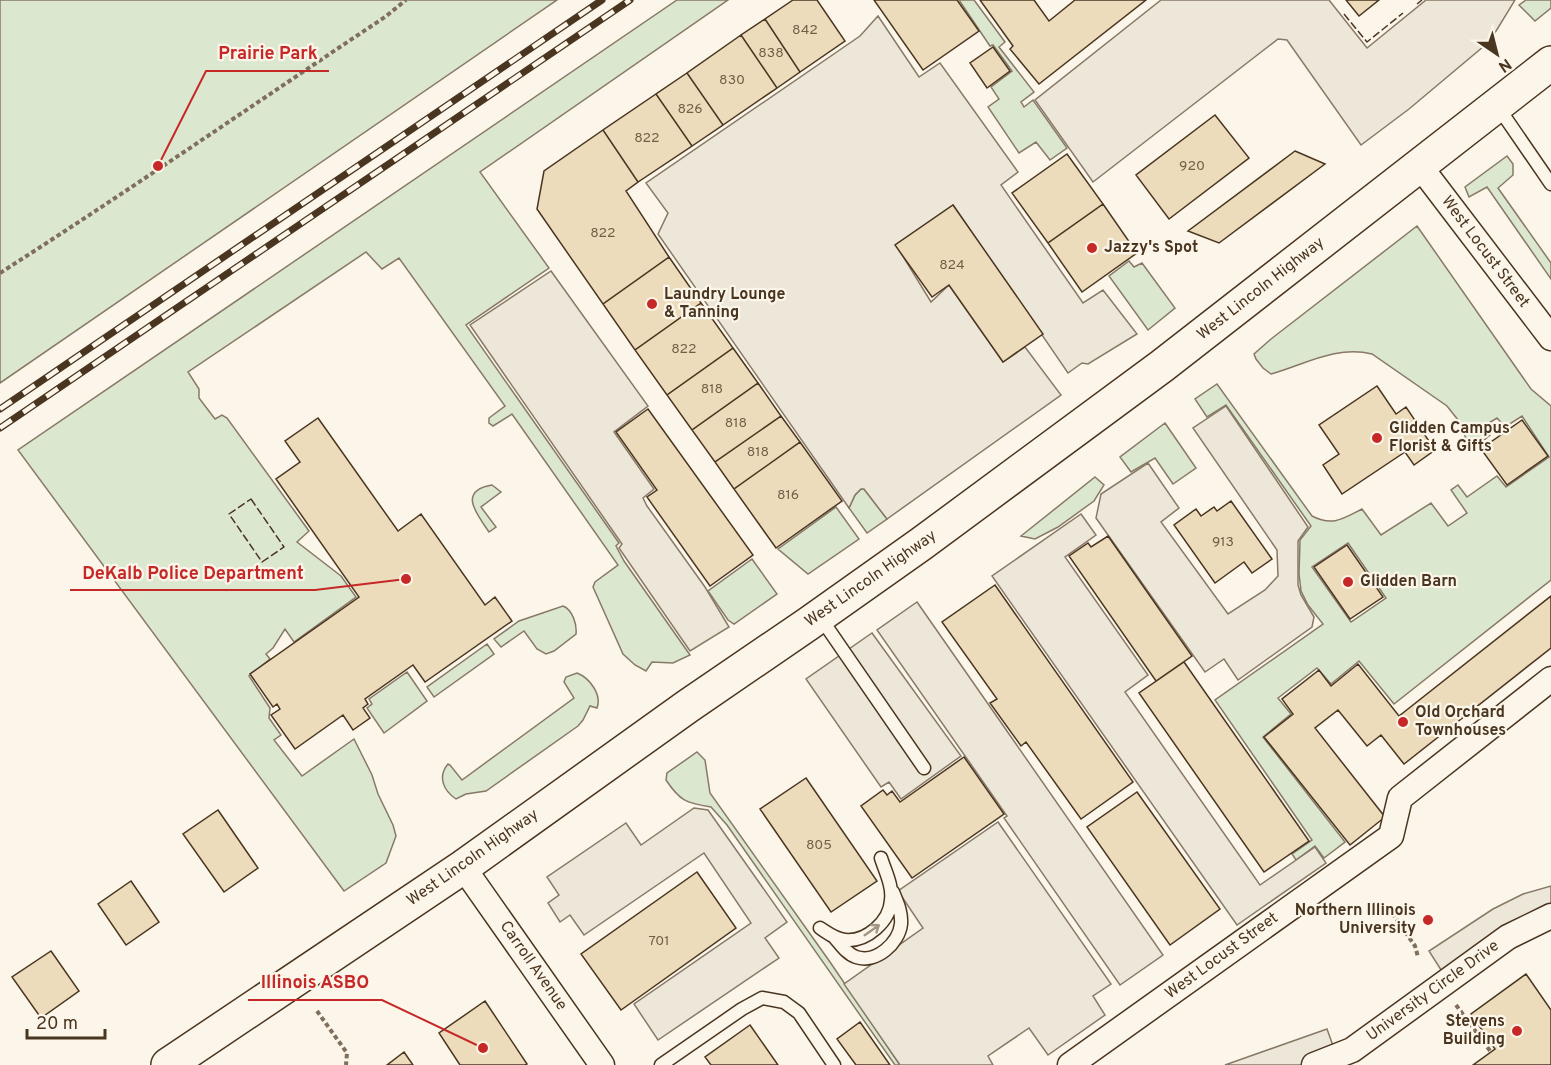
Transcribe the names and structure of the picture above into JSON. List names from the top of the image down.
{
  "streets": {
    "main road": ["West Lincoln Highway"],
    "street": ["West Locust Street", "Carroll Avenue", "University Circle Drive"]
  },
  "crossings": [
    ["West Locust Street", "West Lincoln Highway"],
    ["West Lincoln Highway", "Carroll Avenue"]
  ],
  "places": [
    "Prairie Park",
    "Jazzy's Spot",
    "Laundry Lounge & Tanning",
    "Glidden Campus Florist & Gifts",
    "DeKalb Police Department",
    "Glidden Barn",
    "Old Orchard Townhouses",
    "Northern Illinois University",
    "Stevens Building",
    "Illinois ASBO"
  ],
  "house_numbers": [
    "842",
    "838",
    "830",
    "826",
    "822",
    "920",
    "822",
    "824",
    "822",
    "818",
    "818",
    "818",
    "816",
    "913",
    "805",
    "701"
  ],
  "scale_bar": "20 m",
  "north": "bottom right"
}
